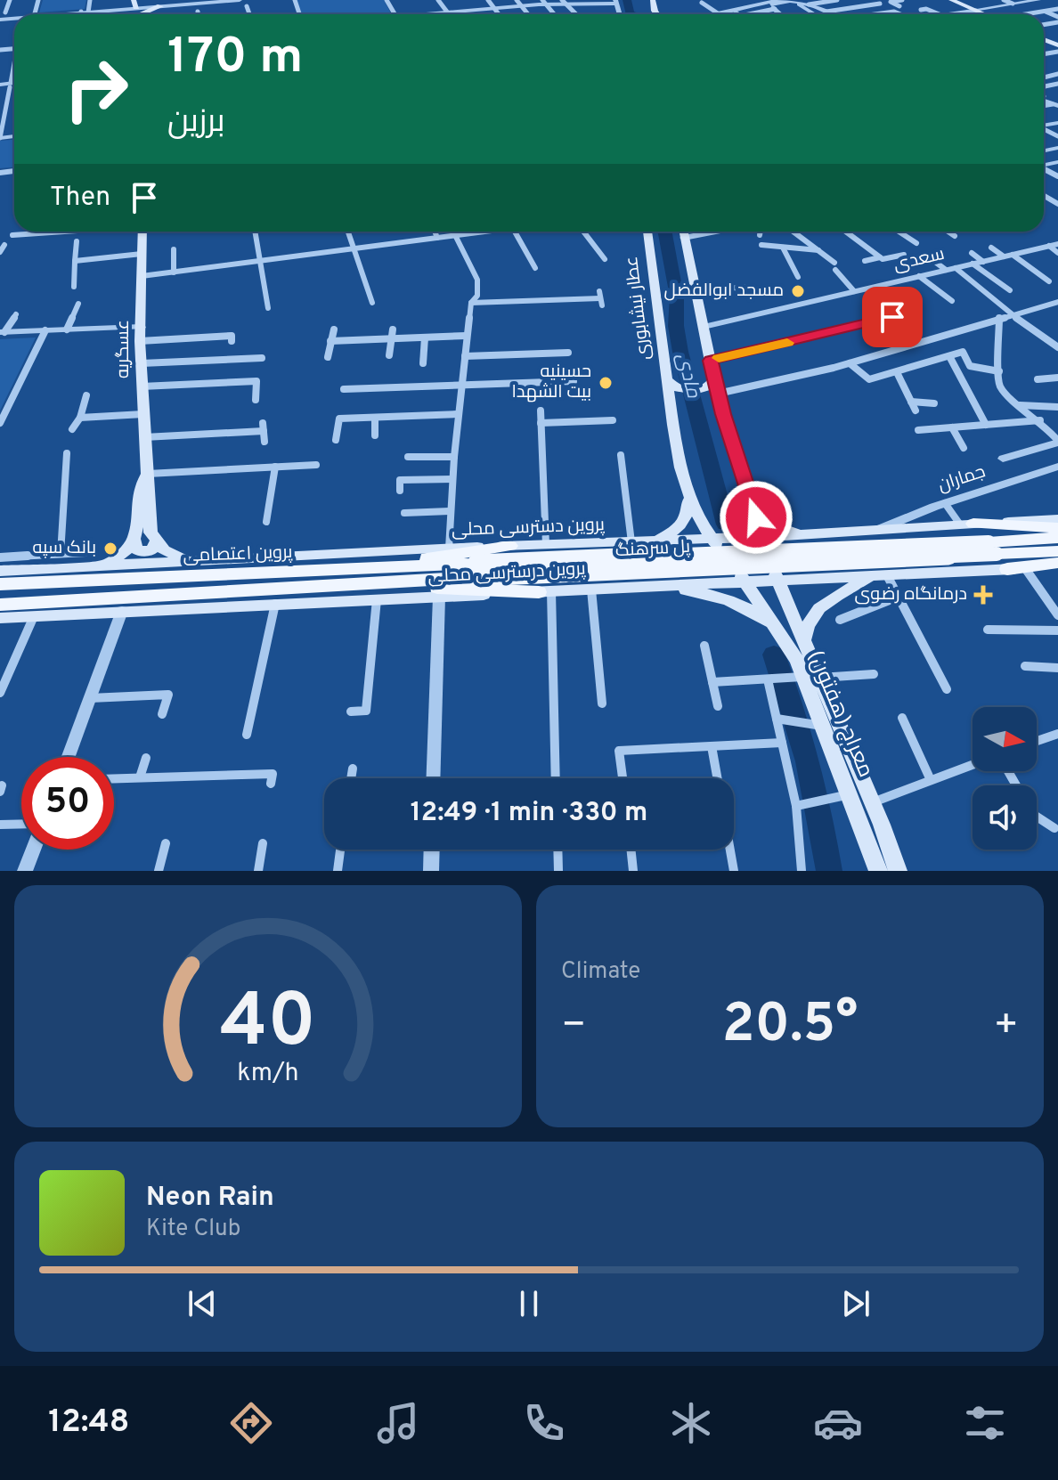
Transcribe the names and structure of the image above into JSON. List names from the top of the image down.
{
  "streets": {
    "main road": [
      "عطار نیشابوری",
      "عسگریه",
      "پروین دسترسی محلی",
      "پل سرهنگ",
      "پروین اعتصامی",
      "پروین درسترسی محلی",
      "معراج (هفتون)"
    ],
    "street": ["سعدی", "جماران"]
  },
  "crossings": [
    ["عطار نیشابوری", "پروین دسترسی محلی"],
    ["عطار نیشابوری", "پروین درسترسی محلی"],
    ["عطار نیشابوری", "معراج (هفتون)"],
    ["جماران", "پروین دسترسی محلی"],
    ["پل سرهنگ", "پروین اعتصامی"],
    ["پروین درسترسی محلی", "معراج (هفتون)"]
  ],
  "water": ["مادی"],
  "places": {
    "other": ["مسجد ابوالفضل", "حسینیه بیت الشهدا", "بانک سپه"],
    "health": ["درمانگاه رضوی"]
  },
  "north": "right",
  "page": {
    "turn": ["170 m", "برزین"],
    "then": "Then",
    "limit": "50",
    "trip": "12:49 · 1 min · 330 m",
    "tile": "Climate",
    "heat": ["−", "20.5°", "+"],
    "song": ["Neon Rain", "Kite Club"],
    "tabs": "12:48",
    "gauge": ["40", "km/h"]
  }
}
